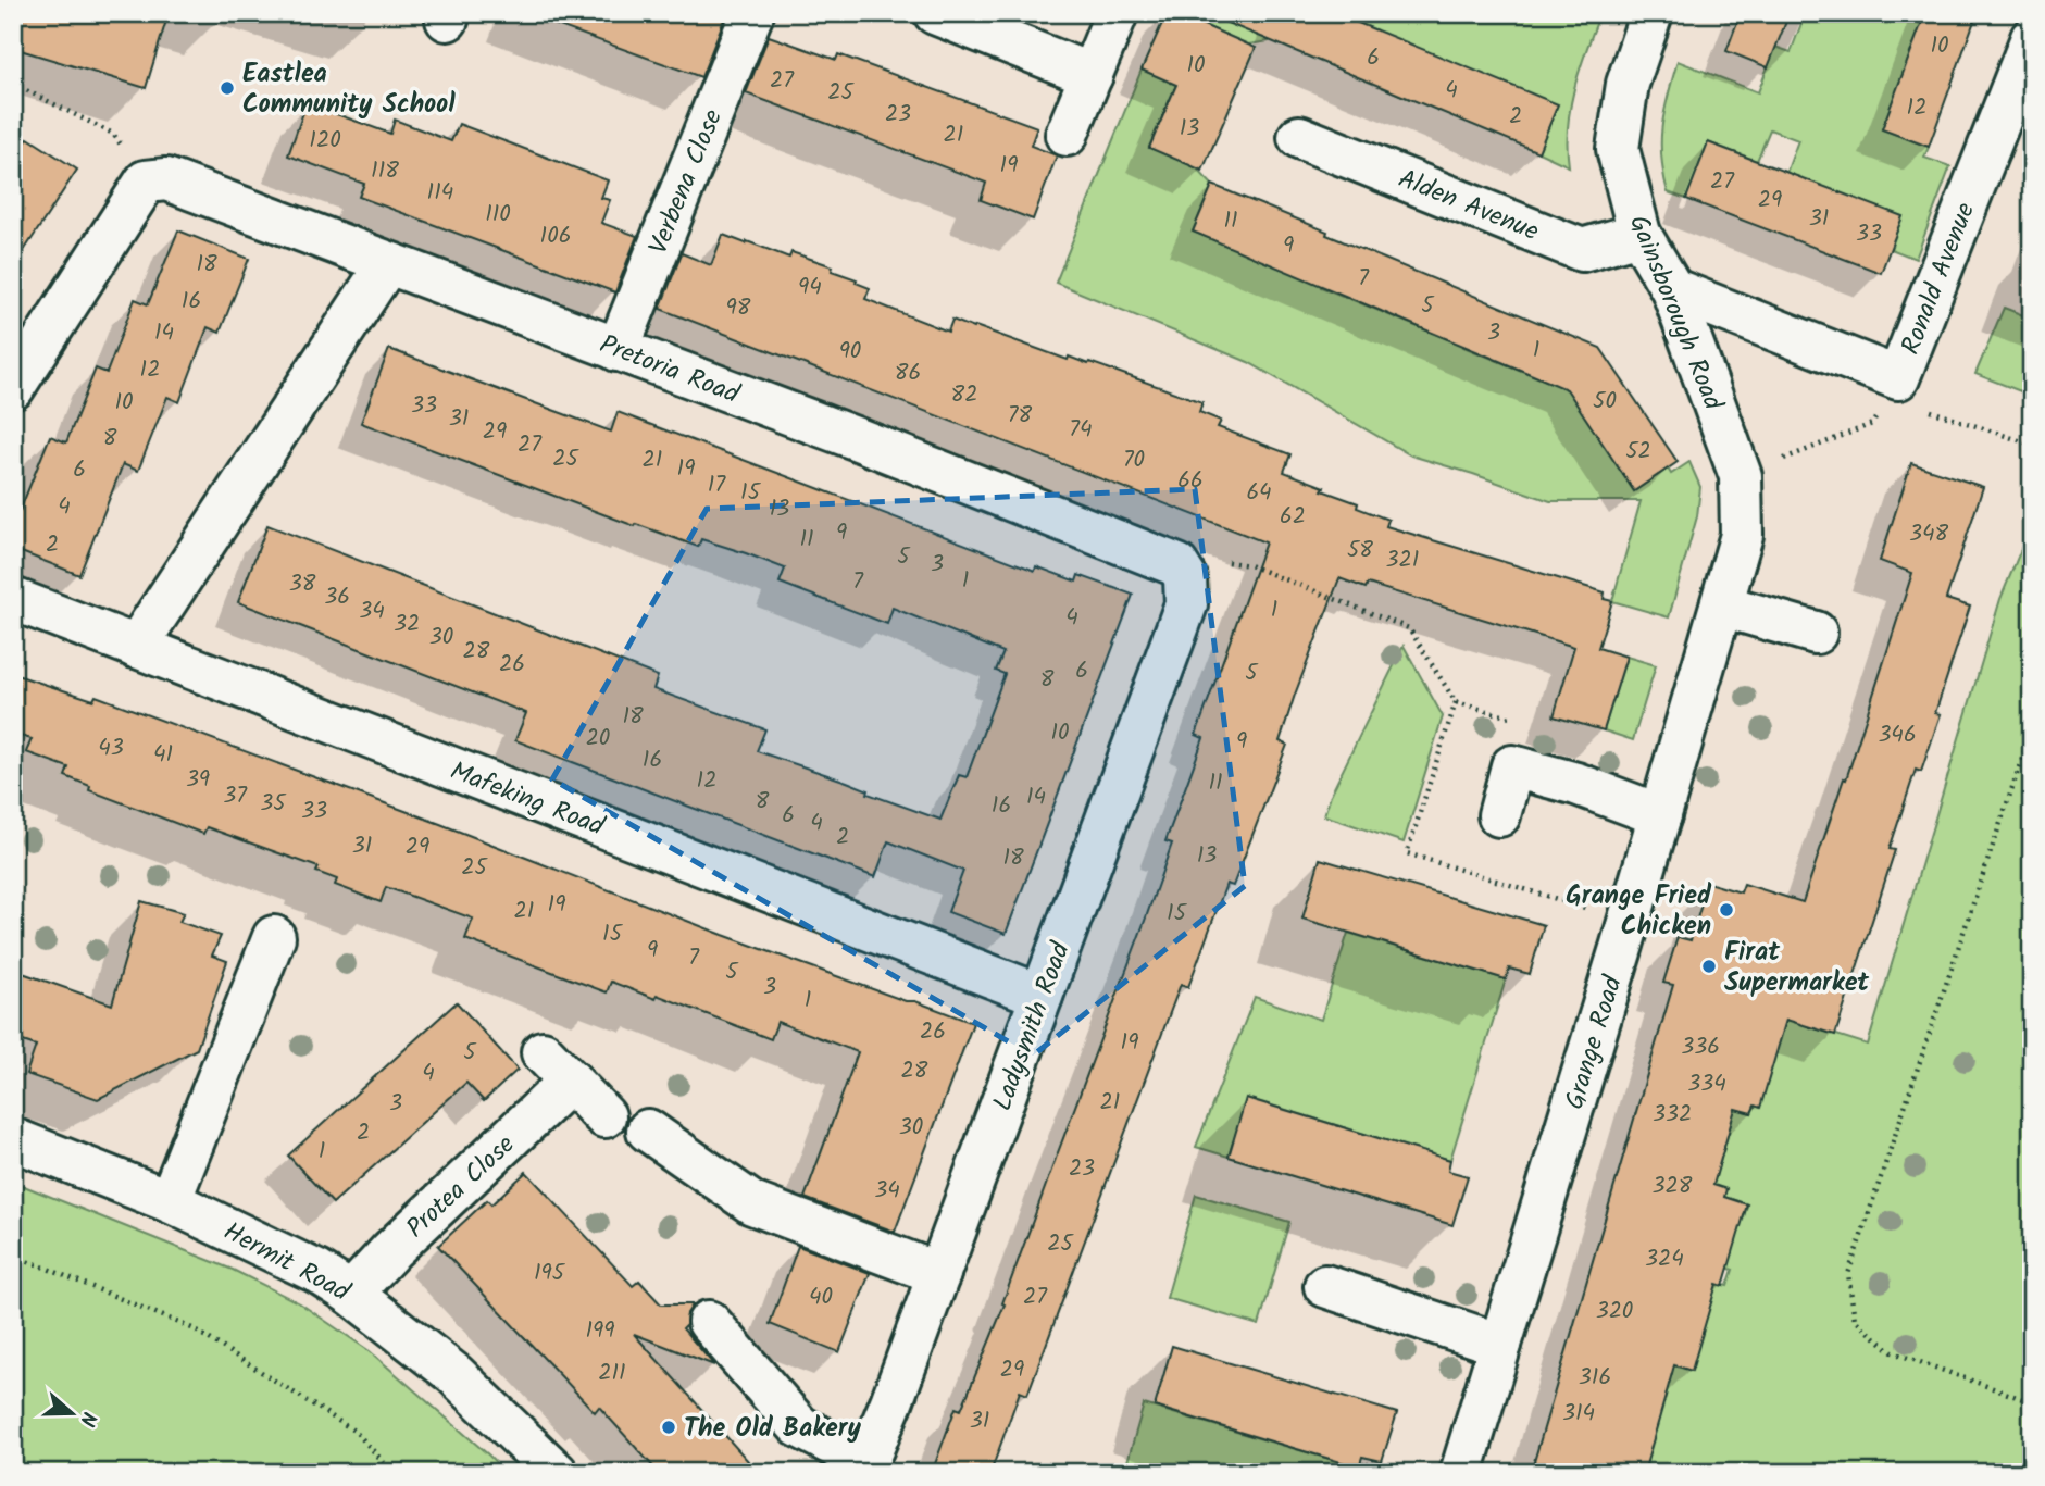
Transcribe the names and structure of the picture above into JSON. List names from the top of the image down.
{
  "streets": {
    "street": [
      "Verbena Close",
      "Alden Avenue",
      "Ronald Avenue",
      "Gainsborough Road",
      "Pretoria Road",
      "Mafeking Road",
      "Ladysmith Road",
      "Grange Road",
      "Protea Close",
      "Hermit Road"
    ]
  },
  "crossings": [
    ["Verbena Close", "Pretoria Road"],
    ["Alden Avenue", "Gainsborough Road"],
    ["Ronald Avenue", "Gainsborough Road"],
    ["Gainsborough Road", "Grange Road"],
    ["Pretoria Road", "Ladysmith Road"],
    ["Mafeking Road", "Ladysmith Road"],
    ["Protea Close", "Hermit Road"]
  ],
  "places": [
    "Eastlea Community School",
    "Grange Fried Chicken",
    "Firat Supermarket",
    "The Old Bakery"
  ],
  "house_numbers": [
    "10",
    "6",
    "10",
    "27",
    "4",
    "25",
    "12",
    "23",
    "2",
    "13",
    "21",
    "120",
    "19",
    "118",
    "27",
    "114",
    "29",
    "110",
    "31",
    "11",
    "33",
    "106",
    "9",
    "18",
    "7",
    "94",
    "16",
    "5",
    "98",
    "14",
    "3",
    "1",
    "90",
    "12",
    "86",
    "82",
    "50",
    "10",
    "33",
    "78",
    "31",
    "74",
    "29",
    "8",
    "27",
    "52",
    "25",
    "21",
    "70",
    "19",
    "6",
    "66",
    "17",
    "15",
    "64",
    "4",
    "13",
    "62",
    "9",
    "348",
    "11",
    "2",
    "58",
    "5",
    "321",
    "3",
    "1",
    "7",
    "38",
    "36",
    "1",
    "34",
    "4",
    "32",
    "30",
    "28",
    "26",
    "6",
    "5",
    "8",
    "18",
    "10",
    "346",
    "20",
    "9",
    "43",
    "41",
    "16",
    "39",
    "12",
    "11",
    "37",
    "14",
    "8",
    "35",
    "16",
    "33",
    "6",
    "4",
    "2",
    "31",
    "29",
    "13",
    "18",
    "25",
    "19",
    "21",
    "15",
    "15",
    "9",
    "7",
    "5",
    "3",
    "1",
    "26",
    "19",
    "336",
    "5",
    "28",
    "4",
    "334",
    "21",
    "3",
    "332",
    "30",
    "2",
    "1",
    "23",
    "328",
    "34",
    "25",
    "324",
    "195",
    "40",
    "27",
    "320",
    "199",
    "29",
    "211",
    "316",
    "314",
    "31"
  ],
  "north": "right"
}
